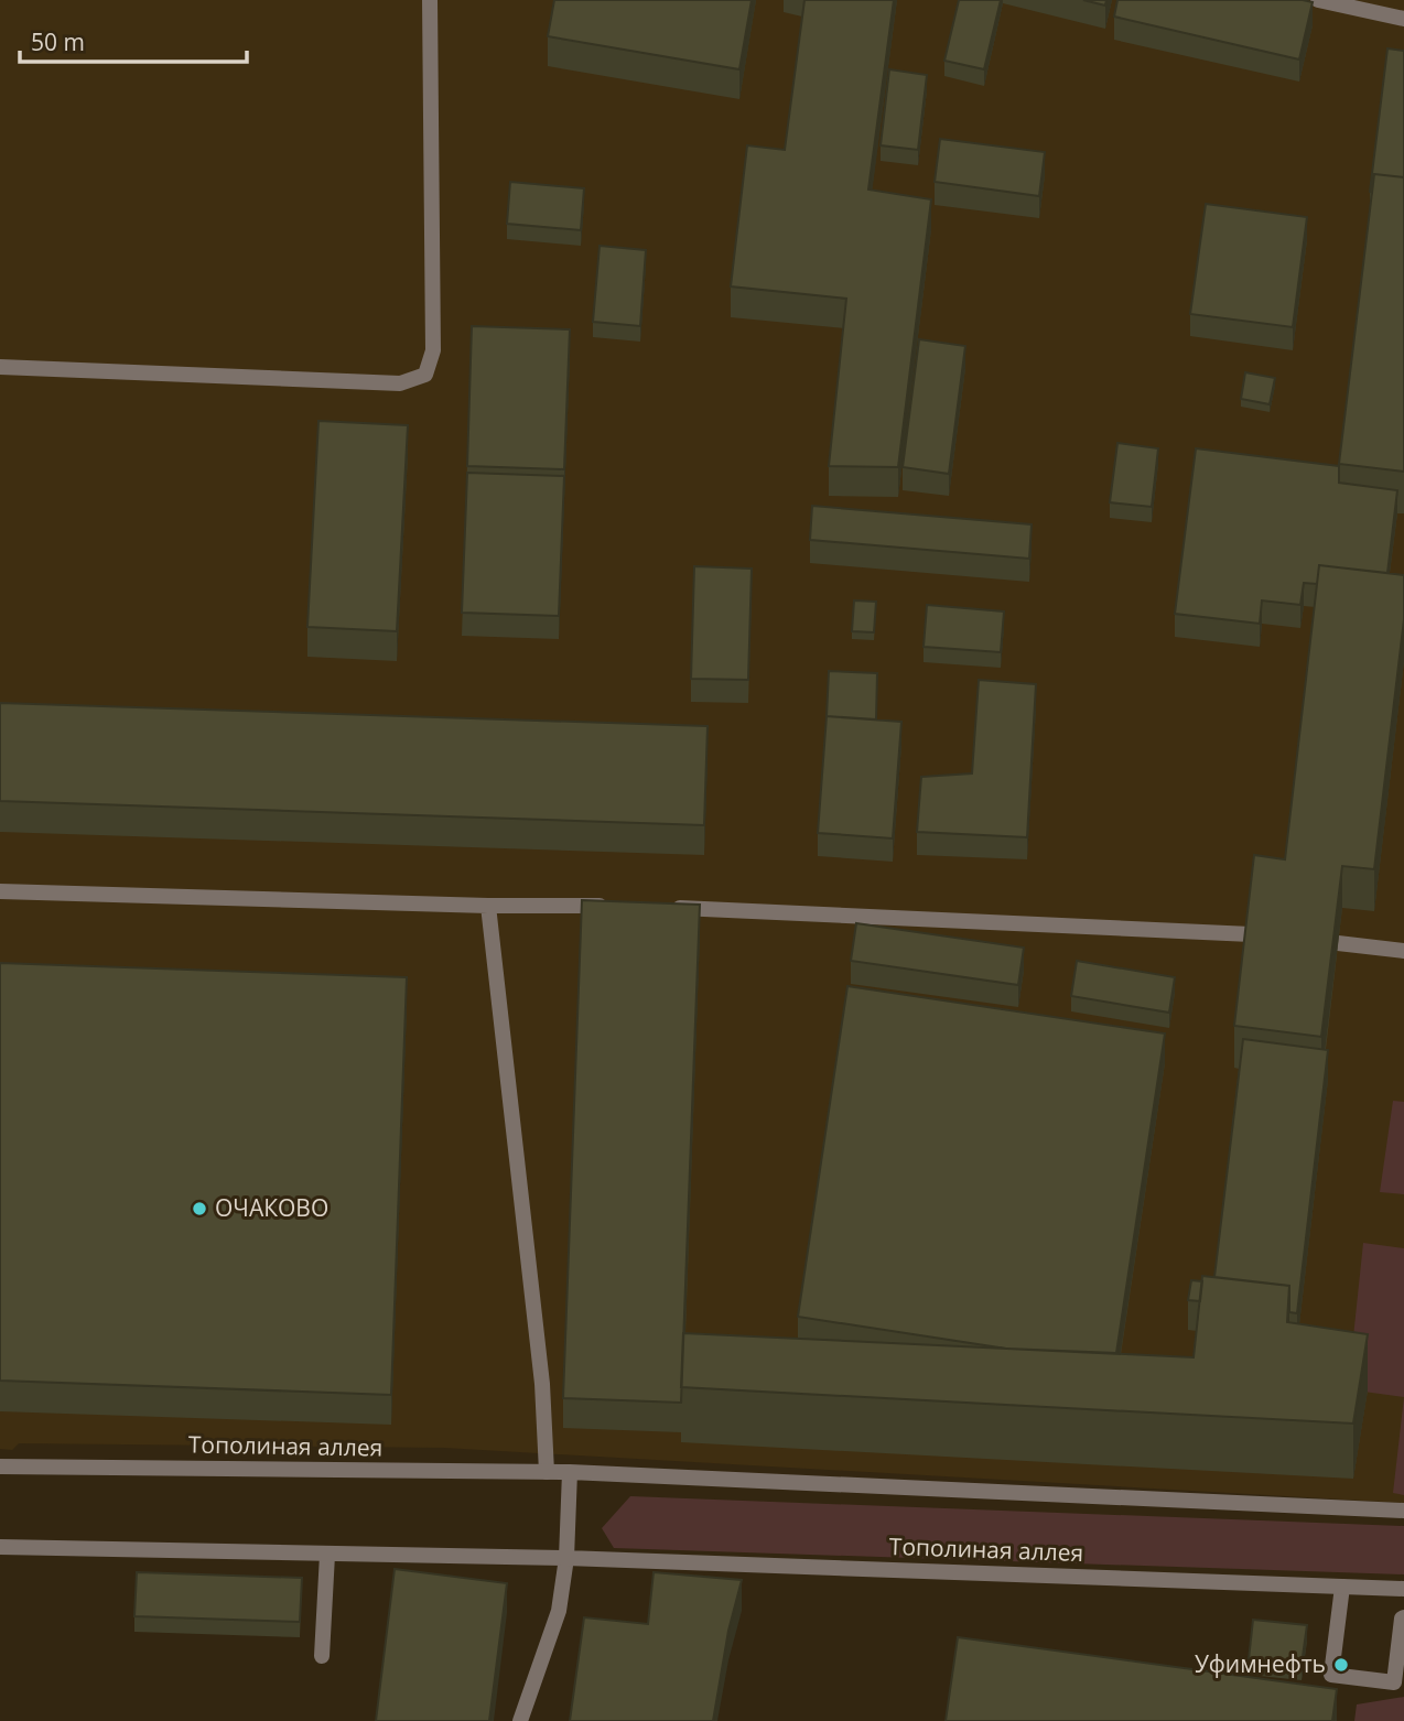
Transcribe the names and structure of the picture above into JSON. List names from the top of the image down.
{
  "streets": {
    "street": ["Тополиная аллея"]
  },
  "places": ["ОЧАКОВО", "Уфимнефть"],
  "scale_bar": "50 m"
}
